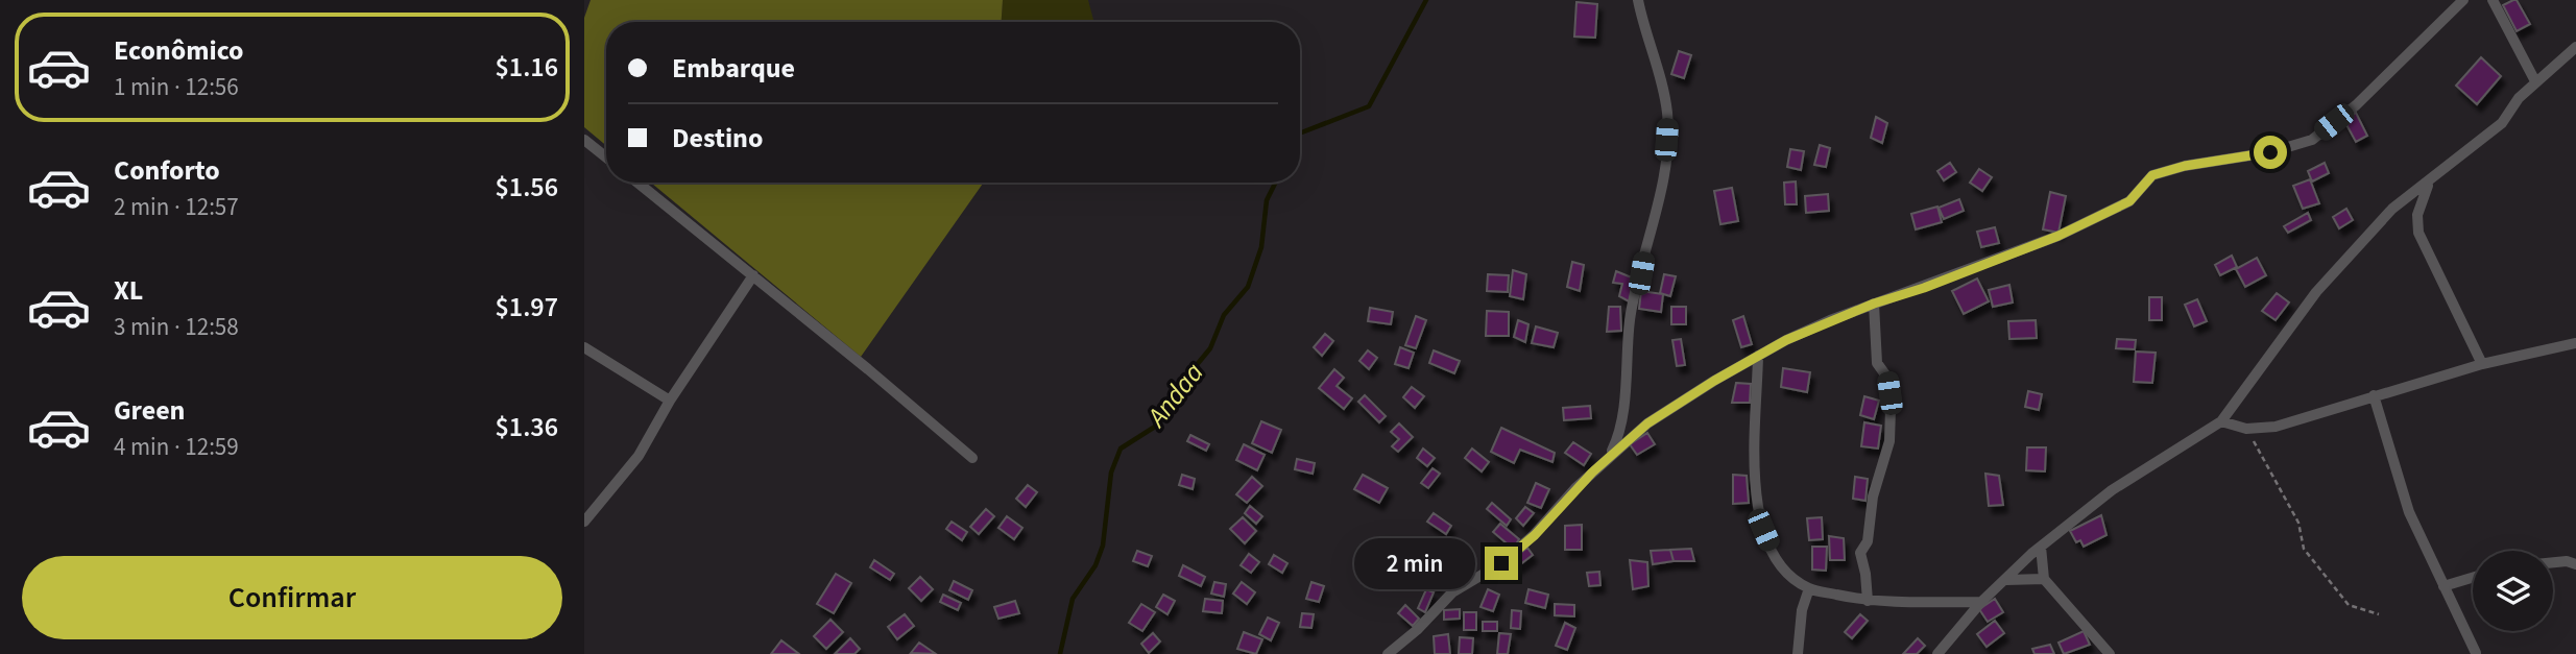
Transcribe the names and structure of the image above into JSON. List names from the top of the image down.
{
  "water": ["Andaa"],
  "page": {
    "list": [
      {
        "name": "Econômico",
        "note": "1 min · 12:56",
        "value": "$1.16"
      },
      {
        "name": "Conforto",
        "note": "2 min · 12:57",
        "value": "$1.56"
      },
      {
        "name": "XL",
        "note": "3 min · 12:58",
        "value": "$1.97"
      },
      {
        "name": "Green",
        "note": "4 min · 12:59",
        "value": "$1.36"
      }
    ],
    "banner": ["Embarque", "Destino"],
    "bubble": "2 min",
    "buttons": "Confirmar"
  }
}
